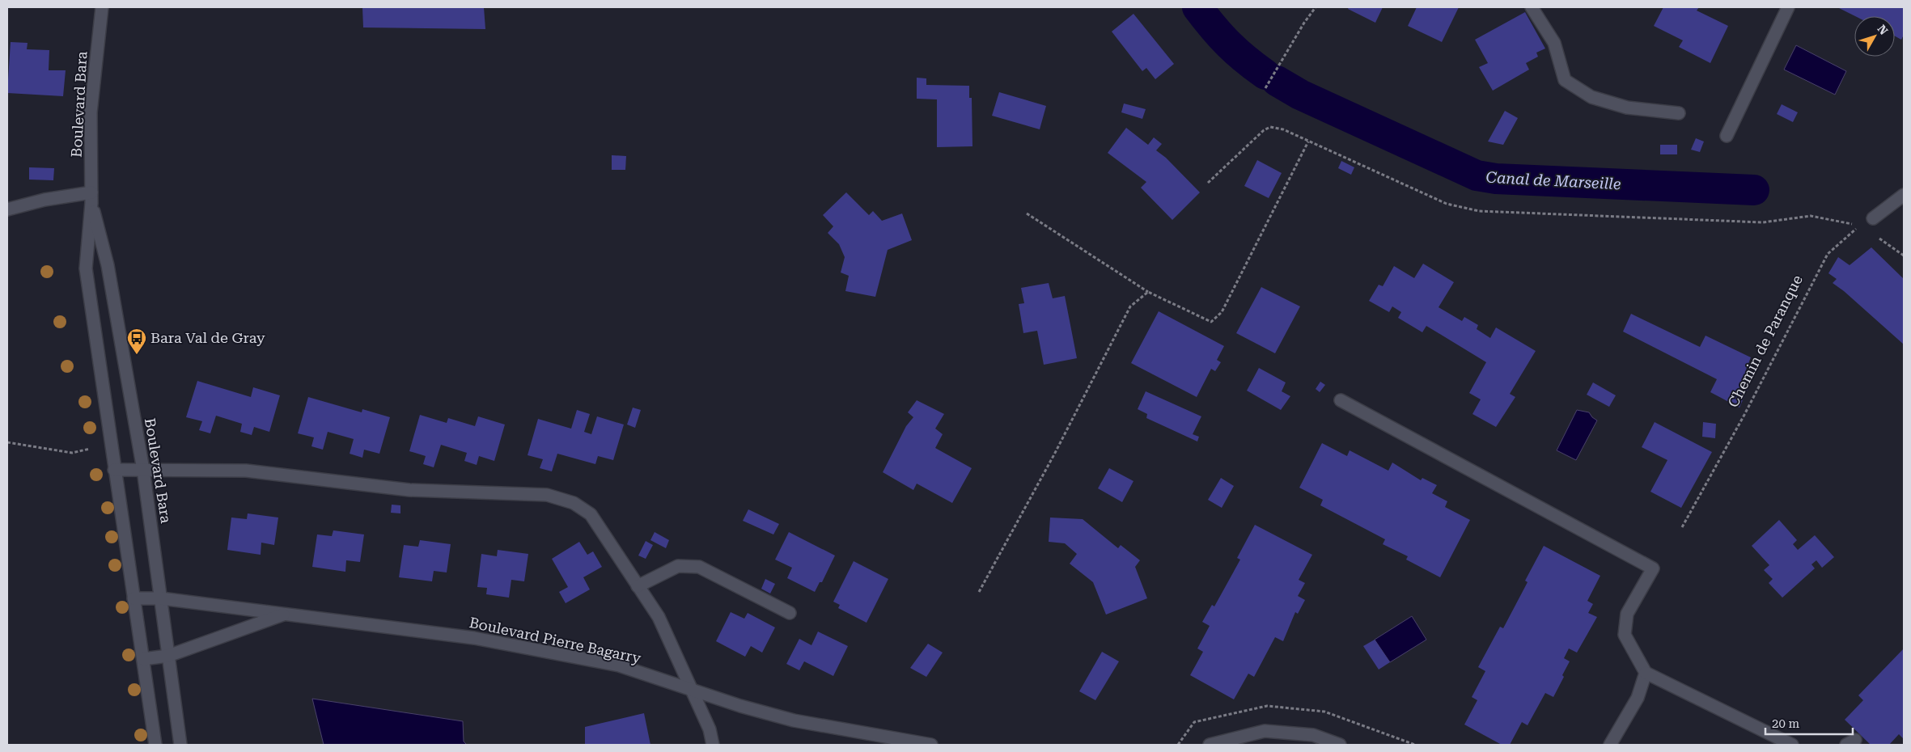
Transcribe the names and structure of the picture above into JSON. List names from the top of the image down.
{
  "streets": {
    "street": ["Boulevard Bara", "Boulevard Pierre Bagarry"],
    "path": ["Chemin de Paranque"]
  },
  "crossings": [
    ["Boulevard Bara", "Boulevard Pierre Bagarry"]
  ],
  "water": ["Canal de Marseille"],
  "places": {
    "bus stop": ["Bara Val de Gray"]
  },
  "scale_bar": "20 m",
  "north": "top right"
}
